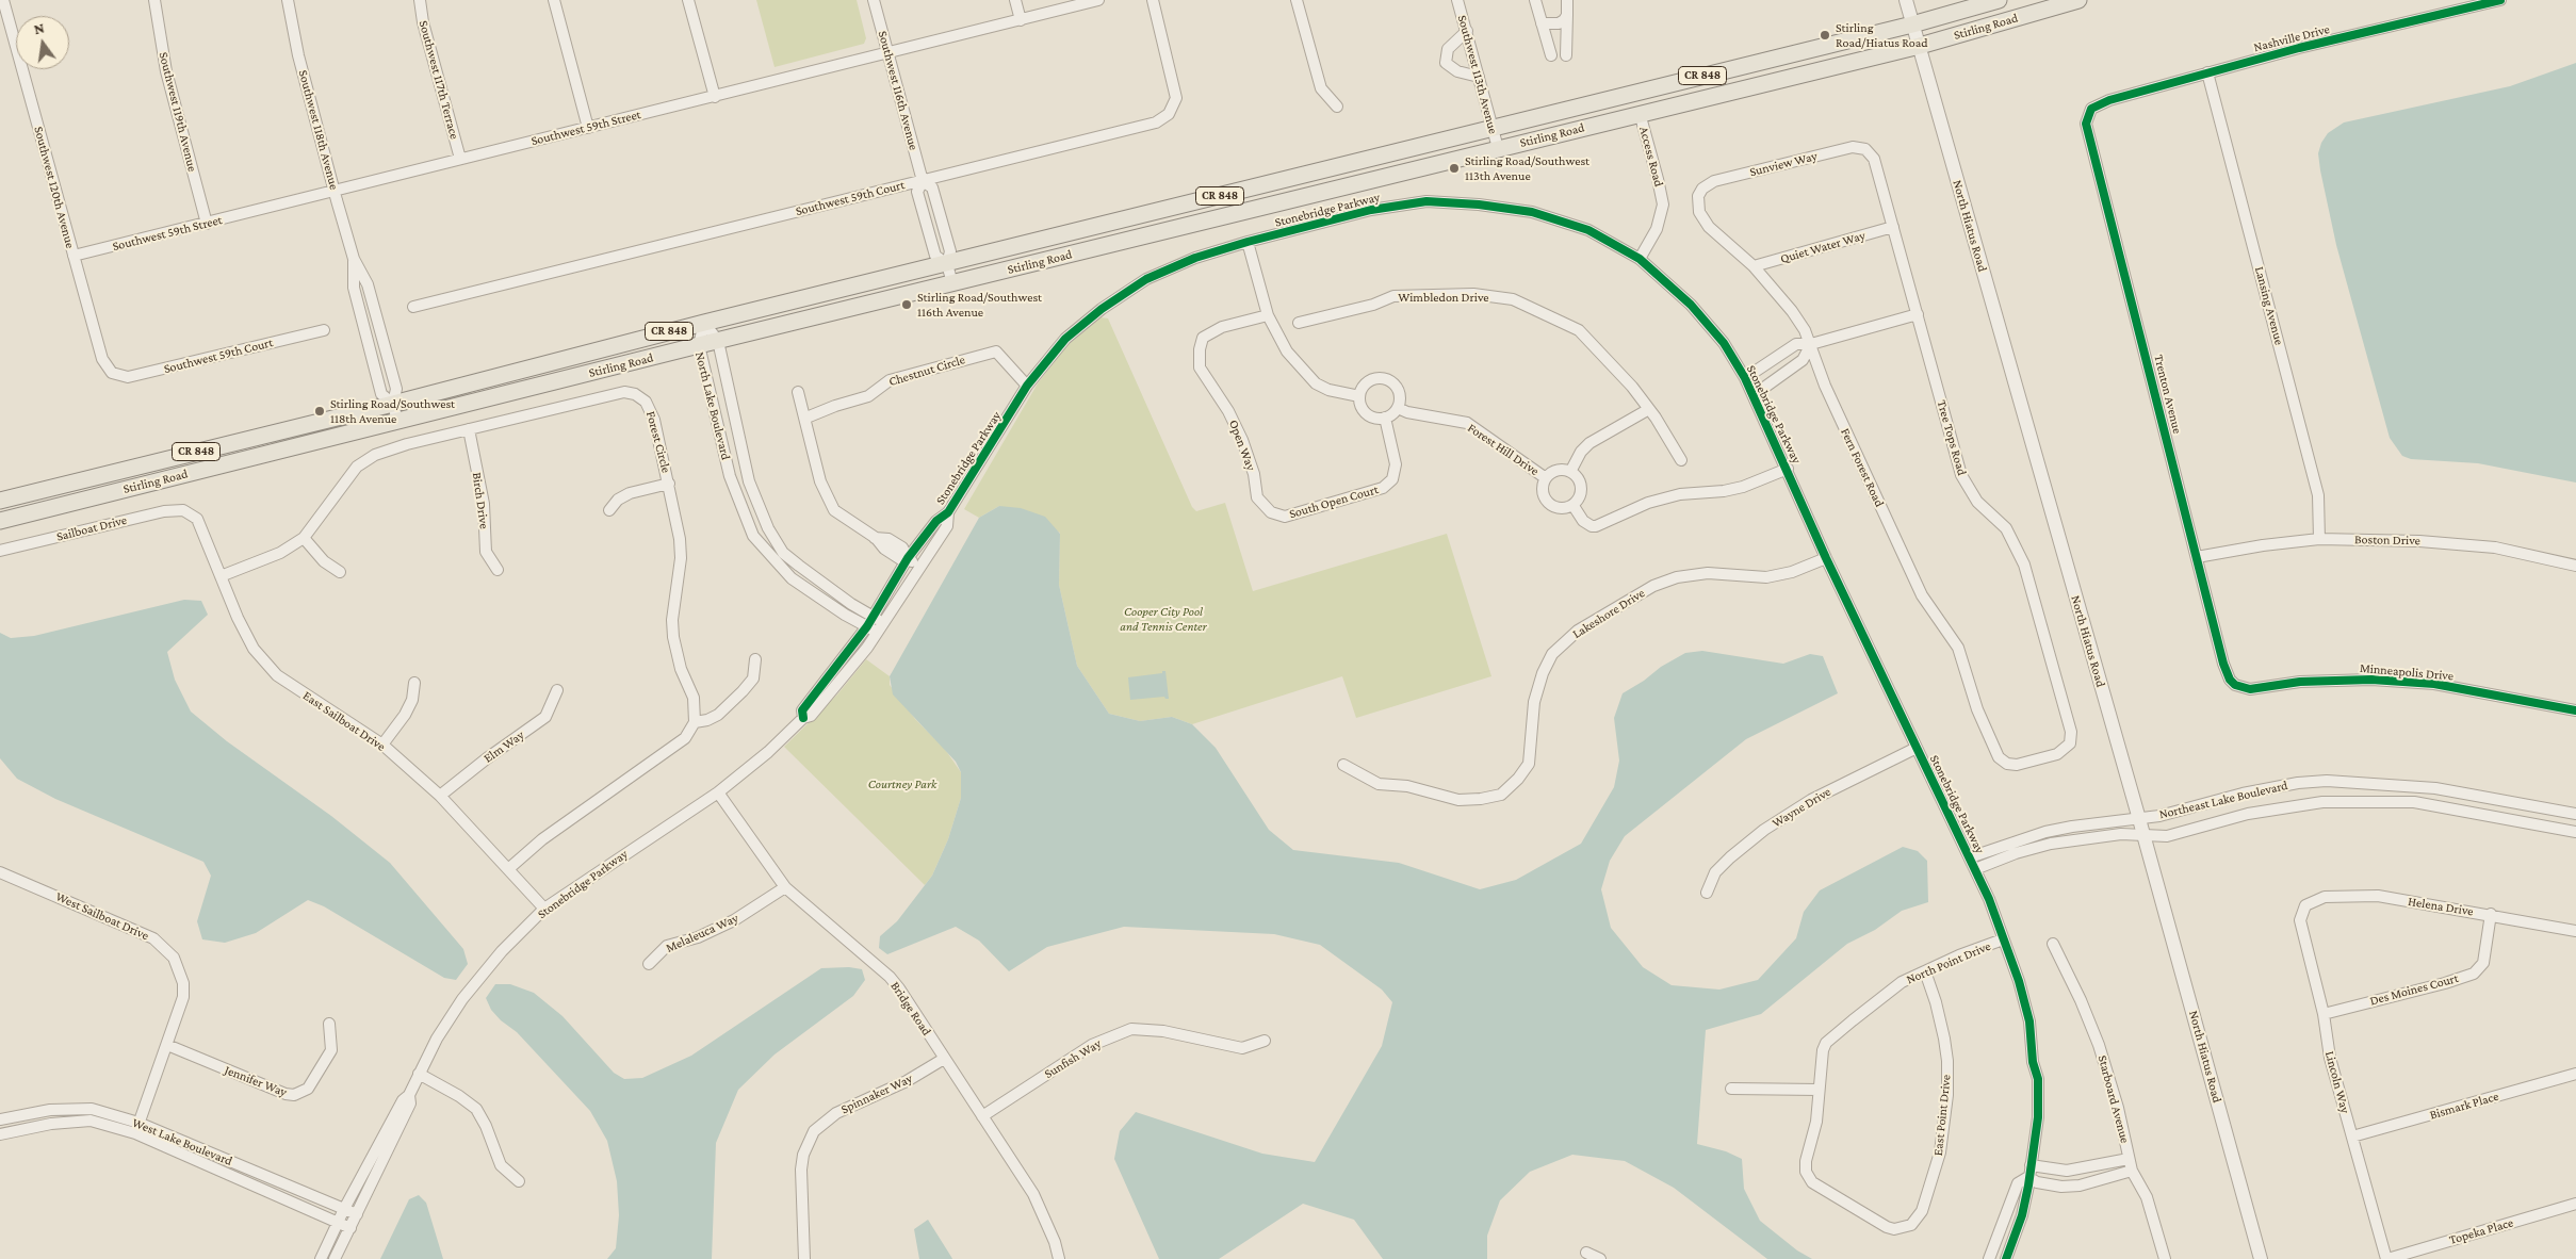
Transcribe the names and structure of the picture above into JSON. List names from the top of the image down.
{
  "streets": {
    "main road": ["Stirling Road", "CR 848"],
    "street": [
      "Nashville Drive",
      "Southwest 113th Avenue",
      "Southwest 117th Terrace",
      "Southwest 116th Avenue",
      "Southwest 119th Avenue",
      "Southwest 59th Street",
      "Southwest 118th Avenue",
      "Access Road",
      "Sunview Way",
      "Southwest 120th Avenue",
      "Southwest 59th Court",
      "Stonebridge Parkway",
      "North Hiatus Road",
      "Quiet Water Way",
      "Wimbledon Drive",
      "Lansing Avenue",
      "Chestnut Circle",
      "Trenton Avenue",
      "North Lake Boulevard",
      "Tree Tops Road",
      "Forest Circle",
      "Open Way",
      "Forest Hill Drive",
      "Fern Forest Road",
      "Birch Drive",
      "South Open Court",
      "Sailboat Drive",
      "Boston Drive",
      "Lakeshore Drive",
      "Minneapolis Drive",
      "East Sailboat Drive",
      "Elm Way",
      "Northeast Lake Boulevard",
      "Wayne Drive",
      "Helena Drive",
      "West Sailboat Drive",
      "Melaleuca Way",
      "North Point Drive",
      "Des Moines Court",
      "Bridge Road",
      "Sunfish Way",
      "Jennifer Way",
      "Lincoln Way",
      "Spinnaker Way",
      "Starboard Avenue",
      "Bismark Place",
      "East Point Drive",
      "West Lake Boulevard",
      "Topeka Place"
    ]
  },
  "crossings": [
    ["Stirling Road", "Southwest 113th Avenue"],
    ["Stirling Road", "Southwest 116th Avenue"],
    ["Stirling Road", "Southwest 118th Avenue"],
    ["Stirling Road", "Access Road"],
    ["Stirling Road", "North Hiatus Road"],
    ["Stirling Road", "North Lake Boulevard"],
    ["Nashville Drive", "Lansing Avenue"],
    ["Nashville Drive", "Trenton Avenue"],
    ["Southwest 117th Terrace", "Southwest 59th Street"],
    ["Southwest 116th Avenue", "Southwest 59th Street"],
    ["Southwest 116th Avenue", "Southwest 59th Court"],
    ["Southwest 119th Avenue", "Southwest 59th Street"],
    ["Southwest 59th Street", "Southwest 118th Avenue"],
    ["Southwest 59th Street", "Southwest 120th Avenue"],
    ["Access Road", "Stonebridge Parkway"],
    ["Sunview Way", "Tree Tops Road"],
    ["Sunview Way", "Fern Forest Road"],
    ["Southwest 120th Avenue", "Southwest 59th Court"],
    ["Stonebridge Parkway", "Chestnut Circle"],
    ["Stonebridge Parkway", "North Lake Boulevard"],
    ["Stonebridge Parkway", "Lakeshore Drive"],
    ["Stonebridge Parkway", "East Sailboat Drive"],
    ["Stonebridge Parkway", "Northeast Lake Boulevard"],
    ["Stonebridge Parkway", "Wayne Drive"],
    ["Stonebridge Parkway", "North Point Drive"],
    ["Stonebridge Parkway", "Bridge Road"],
    ["Stonebridge Parkway", "West Lake Boulevard"],
    ["North Hiatus Road", "Northeast Lake Boulevard"],
    ["Quiet Water Way", "Tree Tops Road"],
    ["Quiet Water Way", "Fern Forest Road"],
    ["Lansing Avenue", "Boston Drive"],
    ["Trenton Avenue", "Boston Drive"],
    ["Trenton Avenue", "Minneapolis Drive"],
    ["Tree Tops Road", "Fern Forest Road"],
    ["Forest Circle", "Birch Drive"],
    ["Forest Circle", "East Sailboat Drive"],
    ["Open Way", "South Open Court"],
    ["Forest Hill Drive", "South Open Court"],
    ["Sailboat Drive", "East Sailboat Drive"],
    ["East Sailboat Drive", "Elm Way"],
    ["Helena Drive", "Des Moines Court"],
    ["Helena Drive", "Lincoln Way"],
    ["West Sailboat Drive", "Jennifer Way"],
    ["West Sailboat Drive", "West Lake Boulevard"],
    ["Melaleuca Way", "Bridge Road"],
    ["North Point Drive", "East Point Drive"],
    ["Des Moines Court", "Lincoln Way"],
    ["Bridge Road", "Sunfish Way"],
    ["Bridge Road", "Spinnaker Way"],
    ["Lincoln Way", "Bismark Place"],
    ["Lincoln Way", "Topeka Place"]
  ],
  "parks": ["Cooper City Pool and Tennis Center", "Courtney Park"],
  "places": [
    "Stirling Road/Hiatus Road",
    "Stirling Road/Southwest 113th Avenue",
    "Stirling Road/Southwest 116th Avenue",
    "Stirling Road/Southwest 118th Avenue"
  ],
  "north": "top"
}
